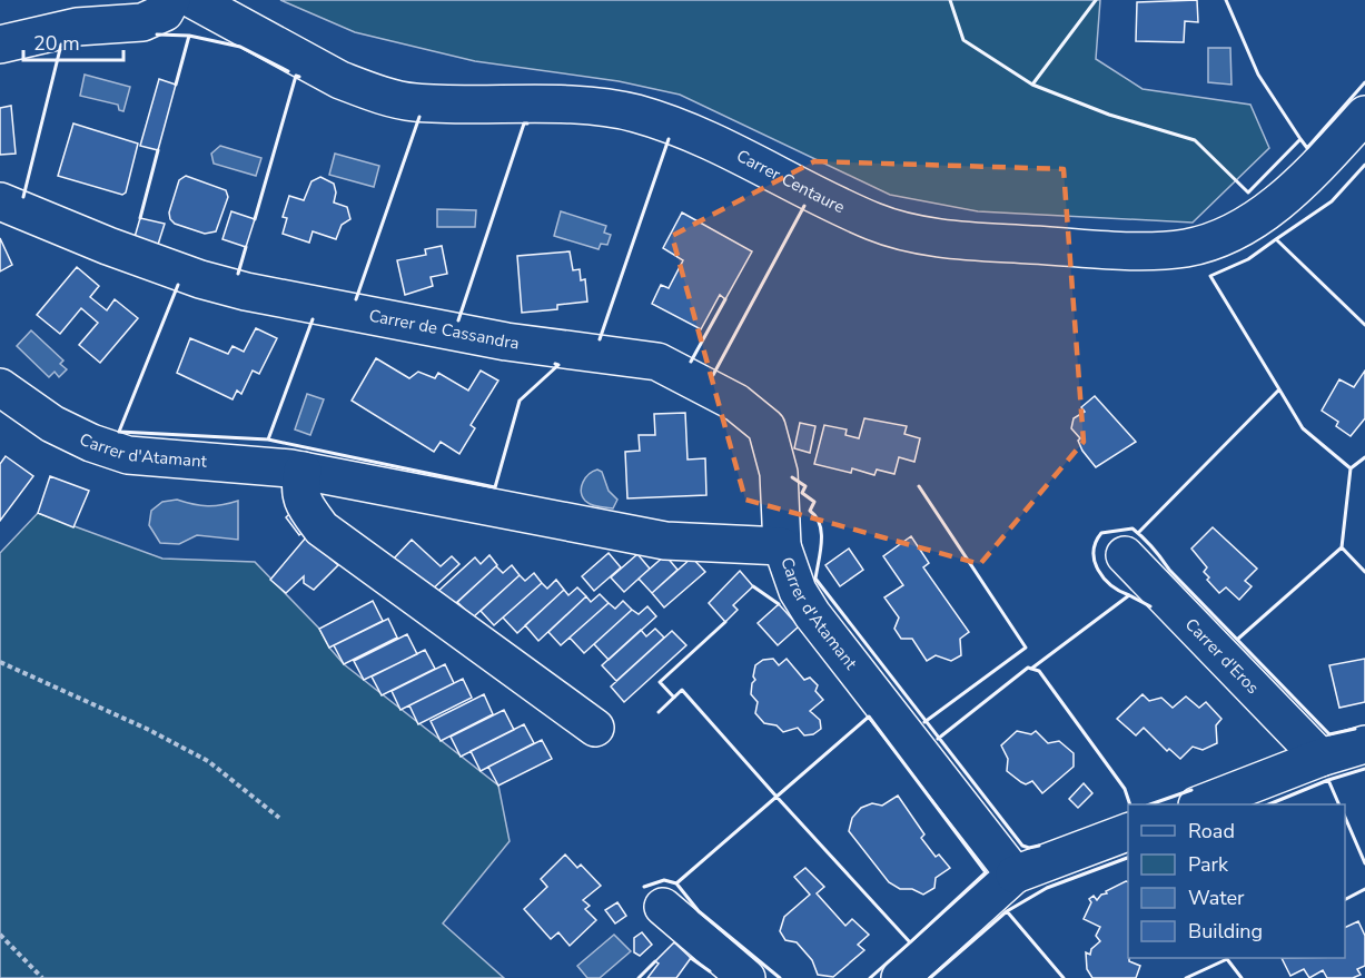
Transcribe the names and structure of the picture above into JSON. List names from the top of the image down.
{
  "streets": {
    "street": [
      "Carrer Centaure",
      "Carrer de Cassandra",
      "Carrer d'Atamant",
      "Carrer d'Eros"
    ]
  },
  "crossings": [
    ["Carrer de Cassandra", "Carrer d'Atamant"]
  ],
  "legend": [
    "Road",
    "Park",
    "Water",
    "Building"
  ],
  "scale_bar": "20 m"
}
